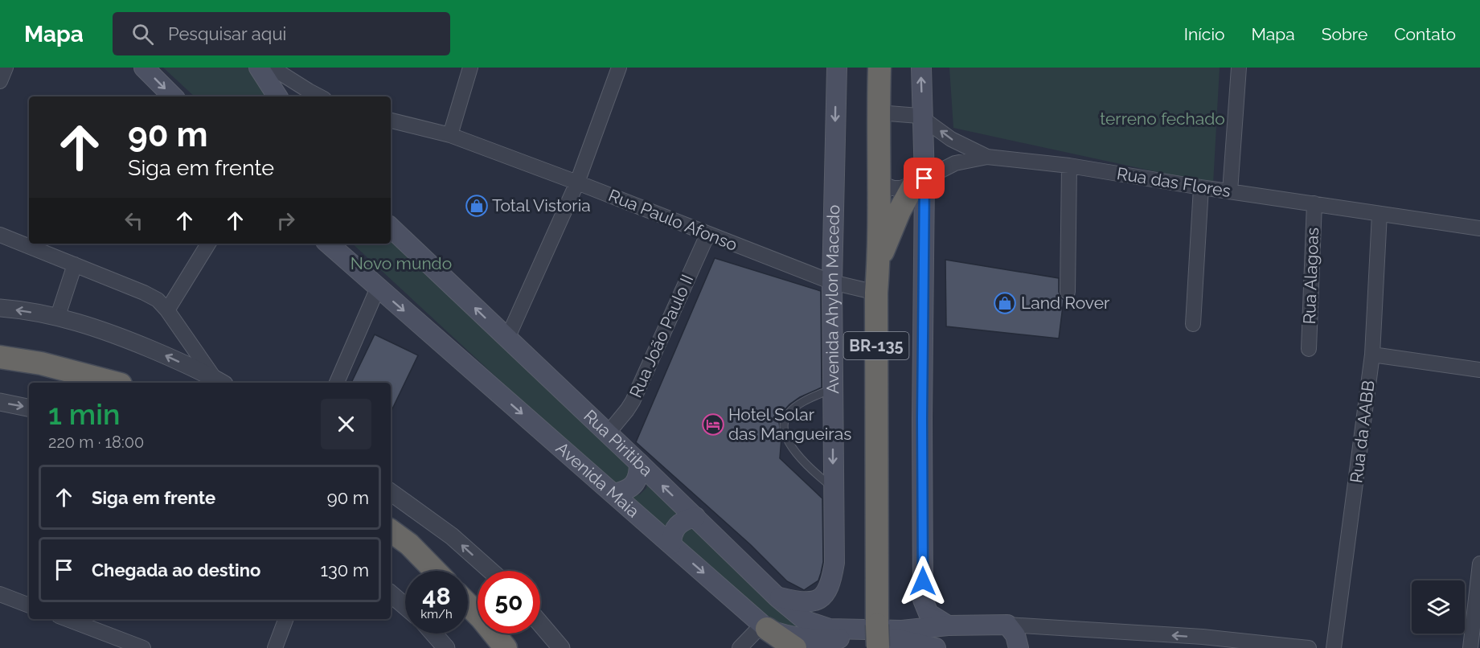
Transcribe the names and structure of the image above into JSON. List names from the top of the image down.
{
  "streets": {
    "highway": ["BR-135"],
    "main road": ["Avenida Ahylon Macedo", "Rua Piritiba", "Avenida Maia"],
    "street": [
      "Rua das Flores",
      "Rua Paulo Afonso",
      "Rua Alagoas",
      "Rua João Paulo II",
      "Rua da AABB"
    ]
  },
  "crossings": [
    ["Rua das Flores", "Rua Alagoas"],
    ["Rua das Flores", "BR-135"],
    ["Rua das Flores", "Rua da AABB"],
    ["Rua Paulo Afonso", "Avenida Ahylon Macedo"],
    ["Rua Paulo Afonso", "Rua João Paulo II"],
    ["Rua Paulo Afonso", "BR-135"],
    ["Avenida Ahylon Macedo", "Rua Piritiba"],
    ["Rua João Paulo II", "Rua Piritiba"],
    ["BR-135", "Rua Piritiba"]
  ],
  "one_way": ["Avenida Maia"],
  "parks": ["terreno fechado", "Novo mundo"],
  "places": {
    "shop": ["Total Vistoria", "Land Rover"],
    "hotel": ["Hotel Solar das Mangueiras"]
  },
  "page": {
    "header": "Mapa",
    "search": "Pesquisar aqui",
    "nav": [
      "Início",
      "Mapa",
      "Sobre",
      "Contato"
    ],
    "turn": ["90 m", "Siga em frente"],
    "heading": ["1 min", "220 m · 18:00"],
    "list": [
      {
        "name": "Siga em frente",
        "value": "90 m"
      },
      {
        "name": "Chegada ao destino",
        "value": "130 m"
      }
    ],
    "speed": "48 km/h",
    "limit": "50"
  }
}
